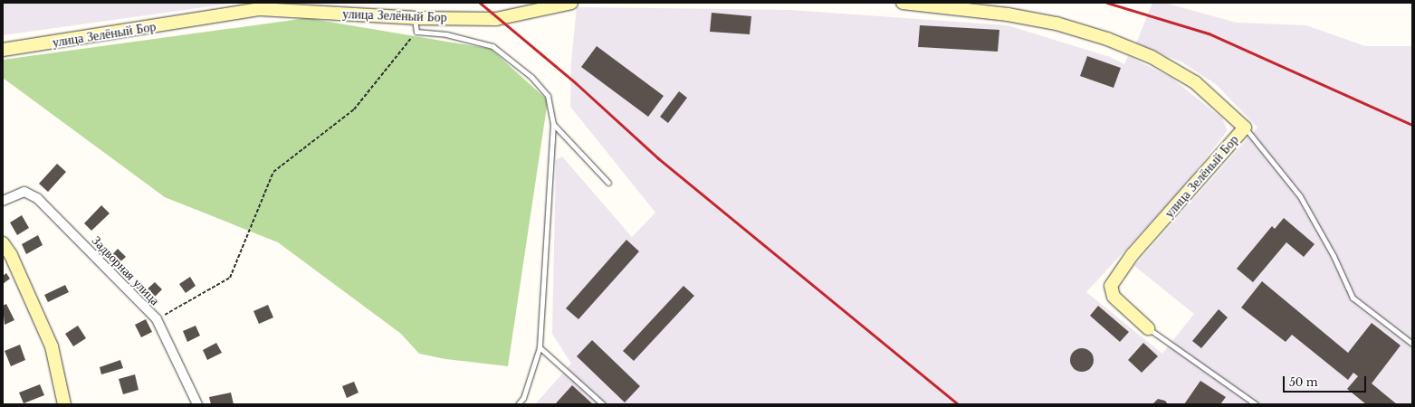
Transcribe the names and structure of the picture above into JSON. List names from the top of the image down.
{
  "streets": {
    "street": ["улица Зелёный Бор", "Задворная улица"]
  },
  "scale_bar": "50 m"
}
